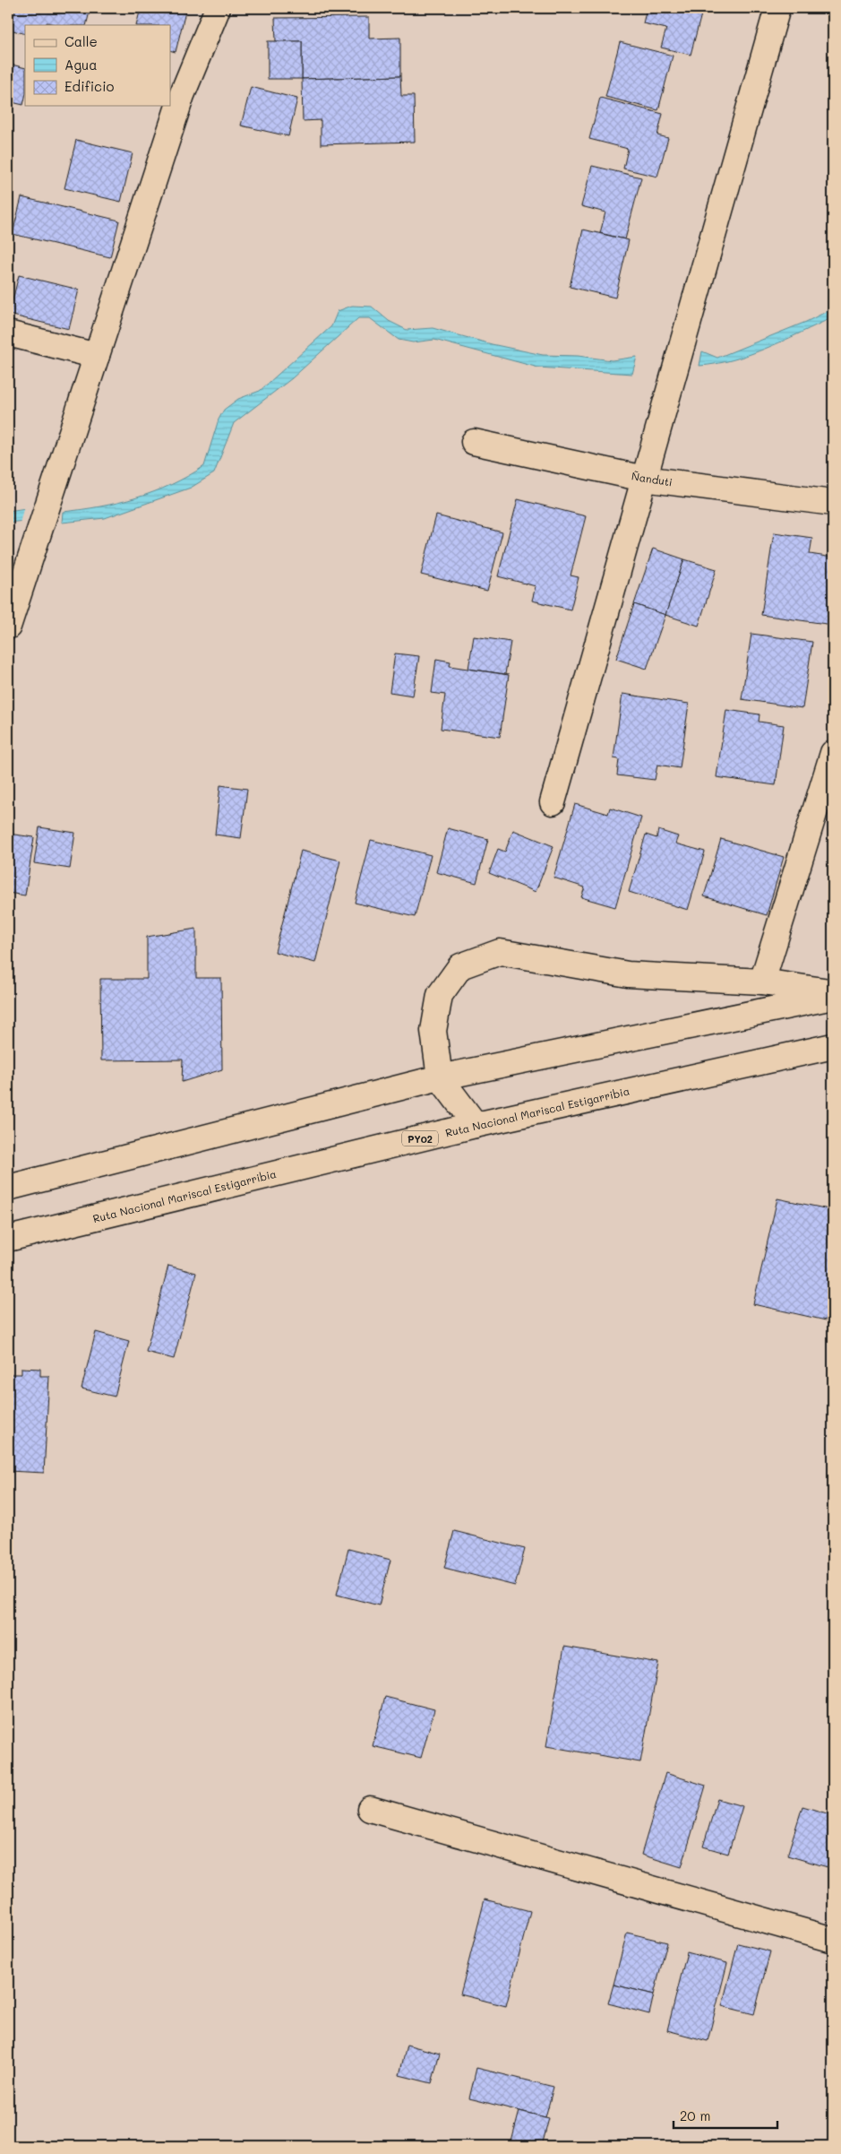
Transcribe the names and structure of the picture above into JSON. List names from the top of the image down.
{
  "streets": {
    "main road": ["Ñanduti", "Ruta Nacional Mariscal Estigarribia", "PY02"]
  },
  "legend": ["Calle", "Agua", "Edificio"],
  "scale_bar": "20 m"
}
